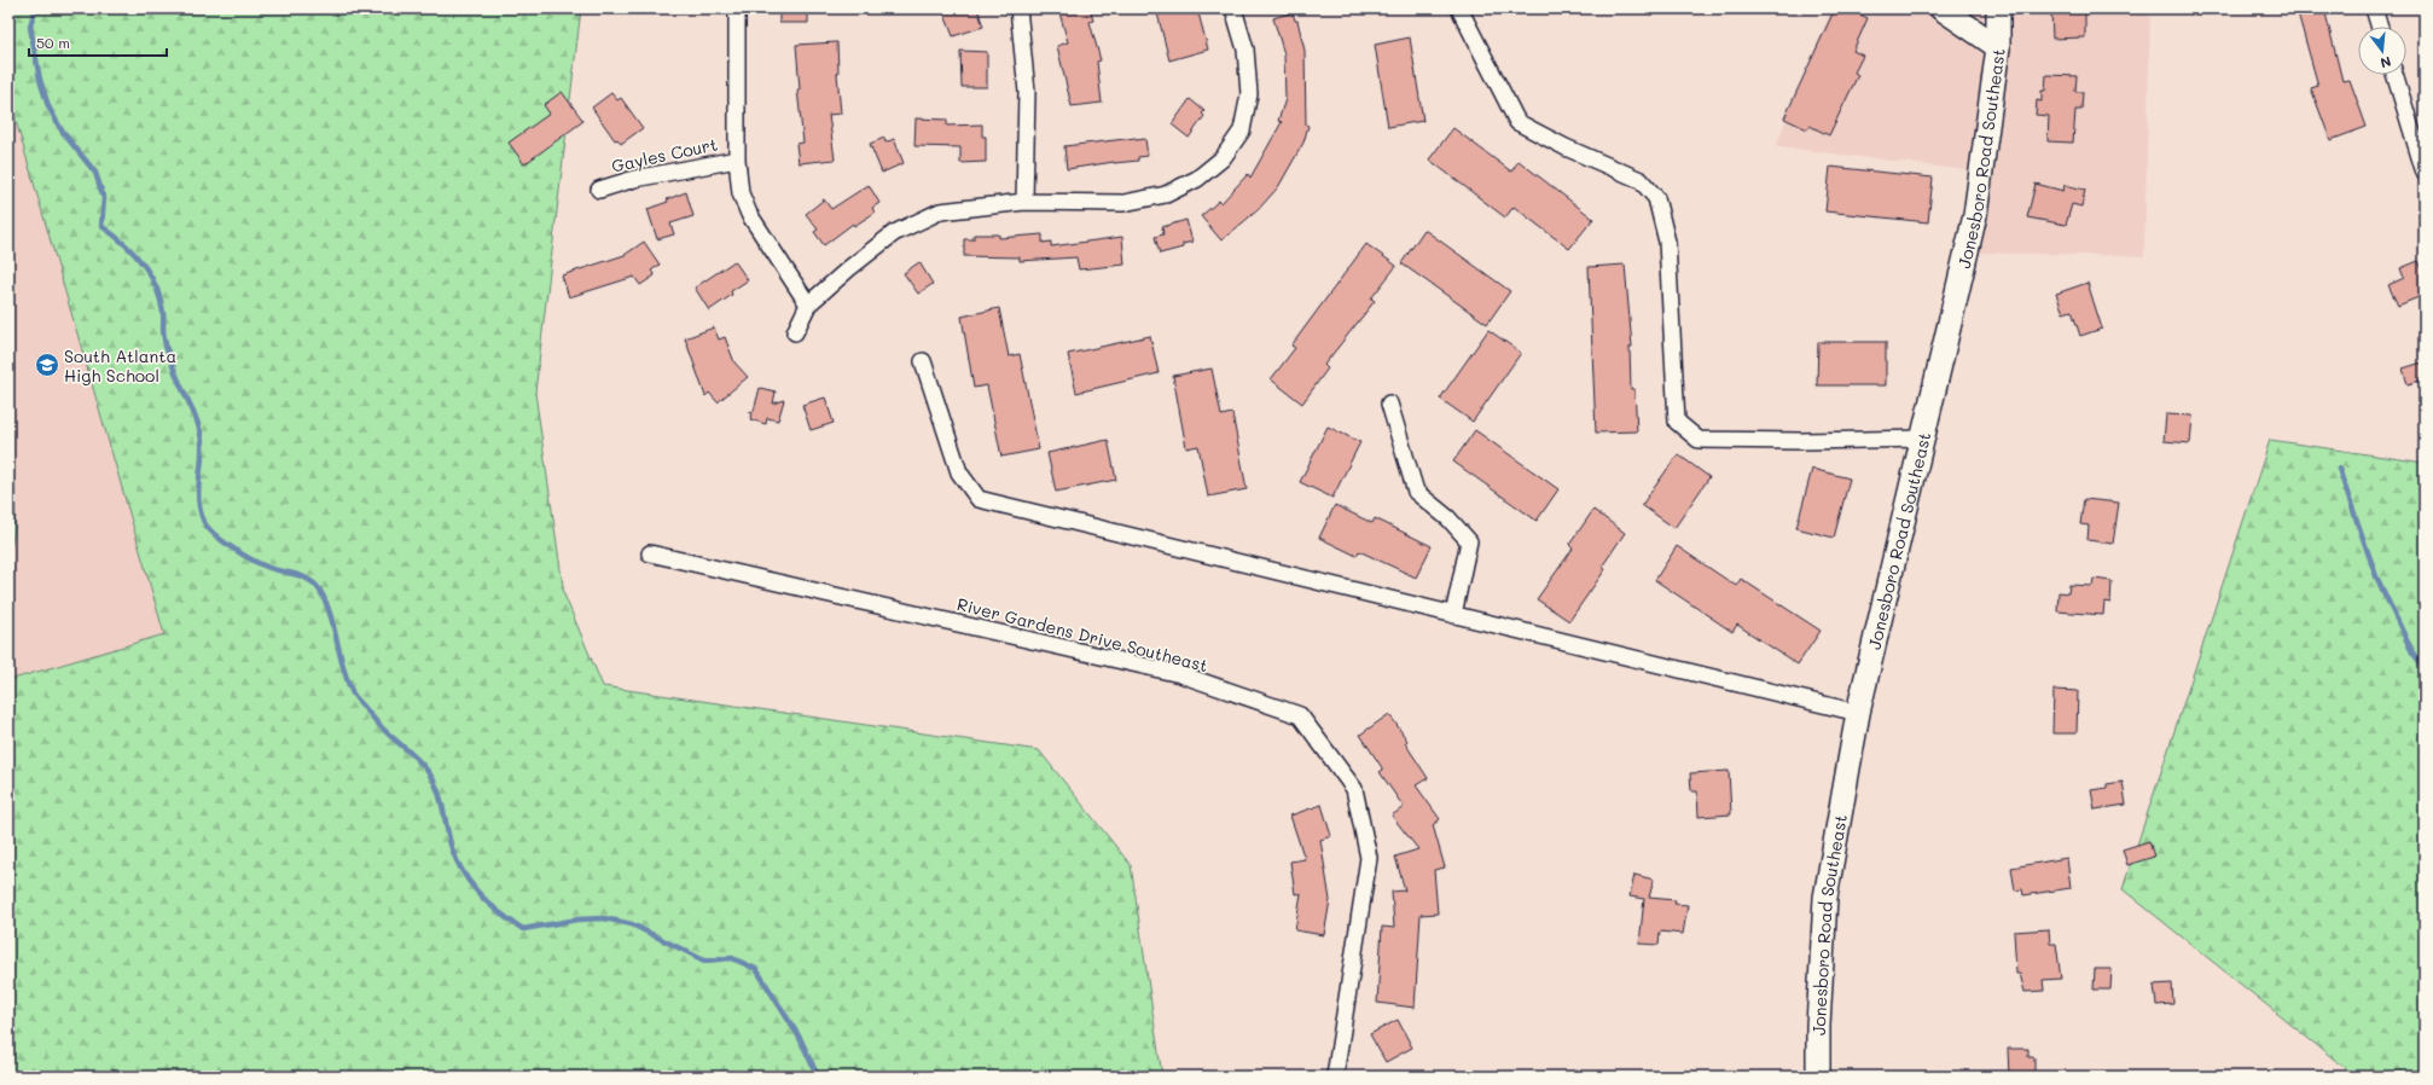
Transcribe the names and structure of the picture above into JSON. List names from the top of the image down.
{
  "streets": {
    "main road": ["Jonesboro Road Southeast"],
    "street": ["Gayles Court", "River Gardens Drive Southeast"]
  },
  "places": {
    "school or university": ["South Atlanta High School"]
  },
  "scale_bar": "50 m",
  "north": "bottom"
}
